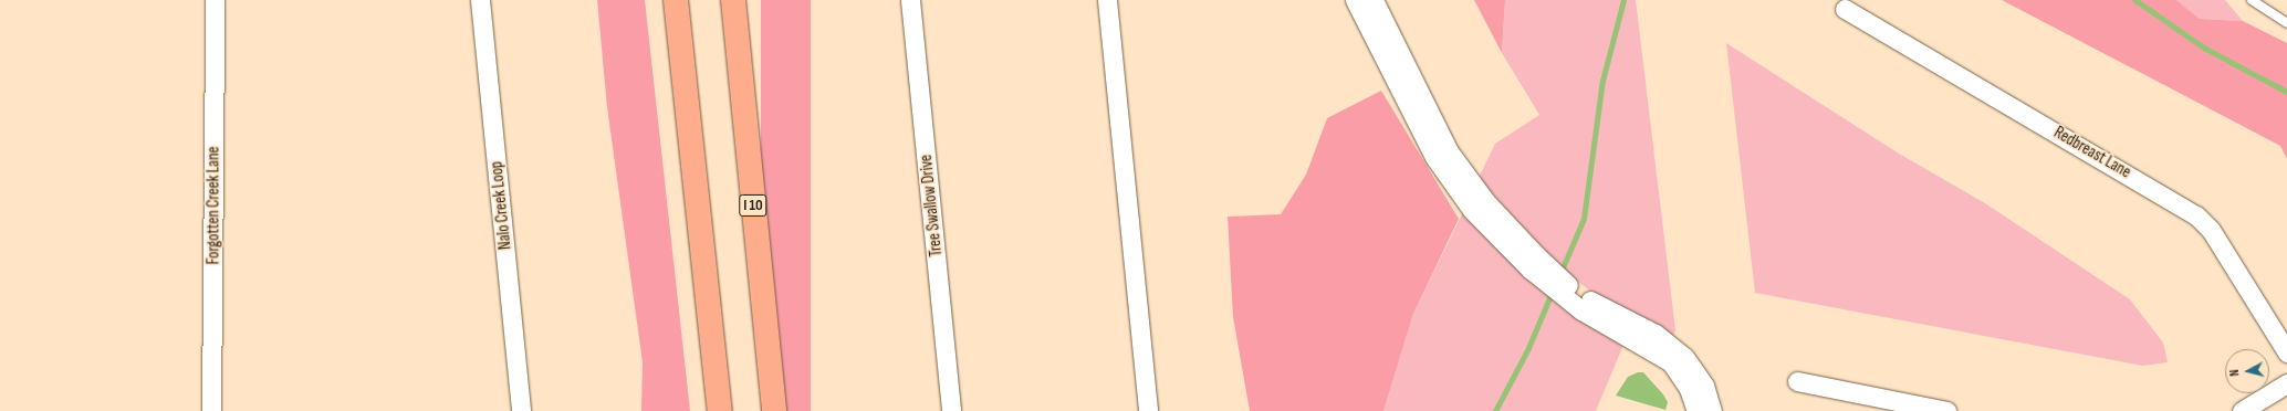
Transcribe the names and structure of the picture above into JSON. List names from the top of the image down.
{
  "streets": {
    "highway": ["I 10"],
    "street": [
      "Redbreast Lane",
      "Forgotten Creek Lane",
      "Nalo Creek Loop",
      "Tree Swallow Drive"
    ]
  },
  "north": "left"
}
